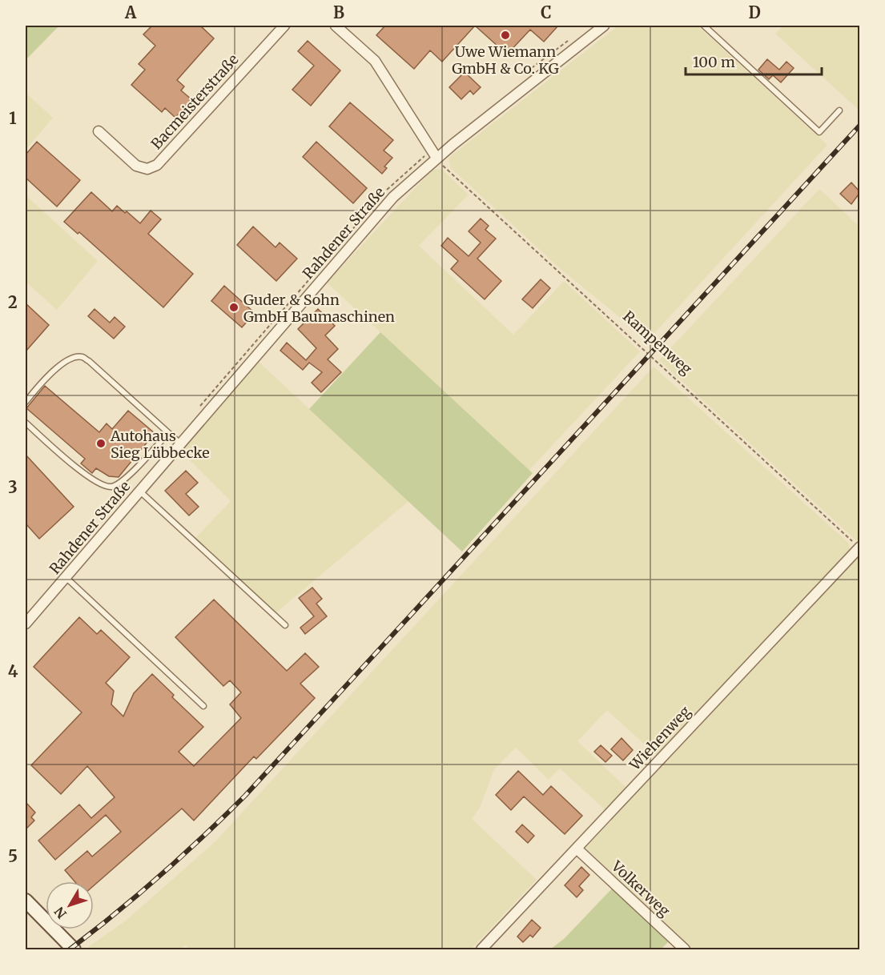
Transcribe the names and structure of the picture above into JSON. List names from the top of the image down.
{
  "streets": {
    "street": [
      "Bacmeisterstraße",
      "Rahdener Straße",
      "Wiehenweg",
      "Volkerweg"
    ],
    "path": ["Rampenweg"]
  },
  "crossings": [
    ["Rahdener Straße", "Rampenweg"],
    ["Rampenweg", "Wiehenweg"],
    ["Wiehenweg", "Volkerweg"]
  ],
  "places": ["Uwe Wiemann GmbH & Co. KG", "Guder & Sohn GmbH Baumaschinen", "Autohaus Sieg Lübbecke"],
  "scale_bar": "100 m",
  "north": "bottom left",
  "grid": {
    "columns": [
      "A",
      "B",
      "C",
      "D"
    ],
    "rows": [
      "1",
      "2",
      "3",
      "4",
      "5"
    ]
  }
}
